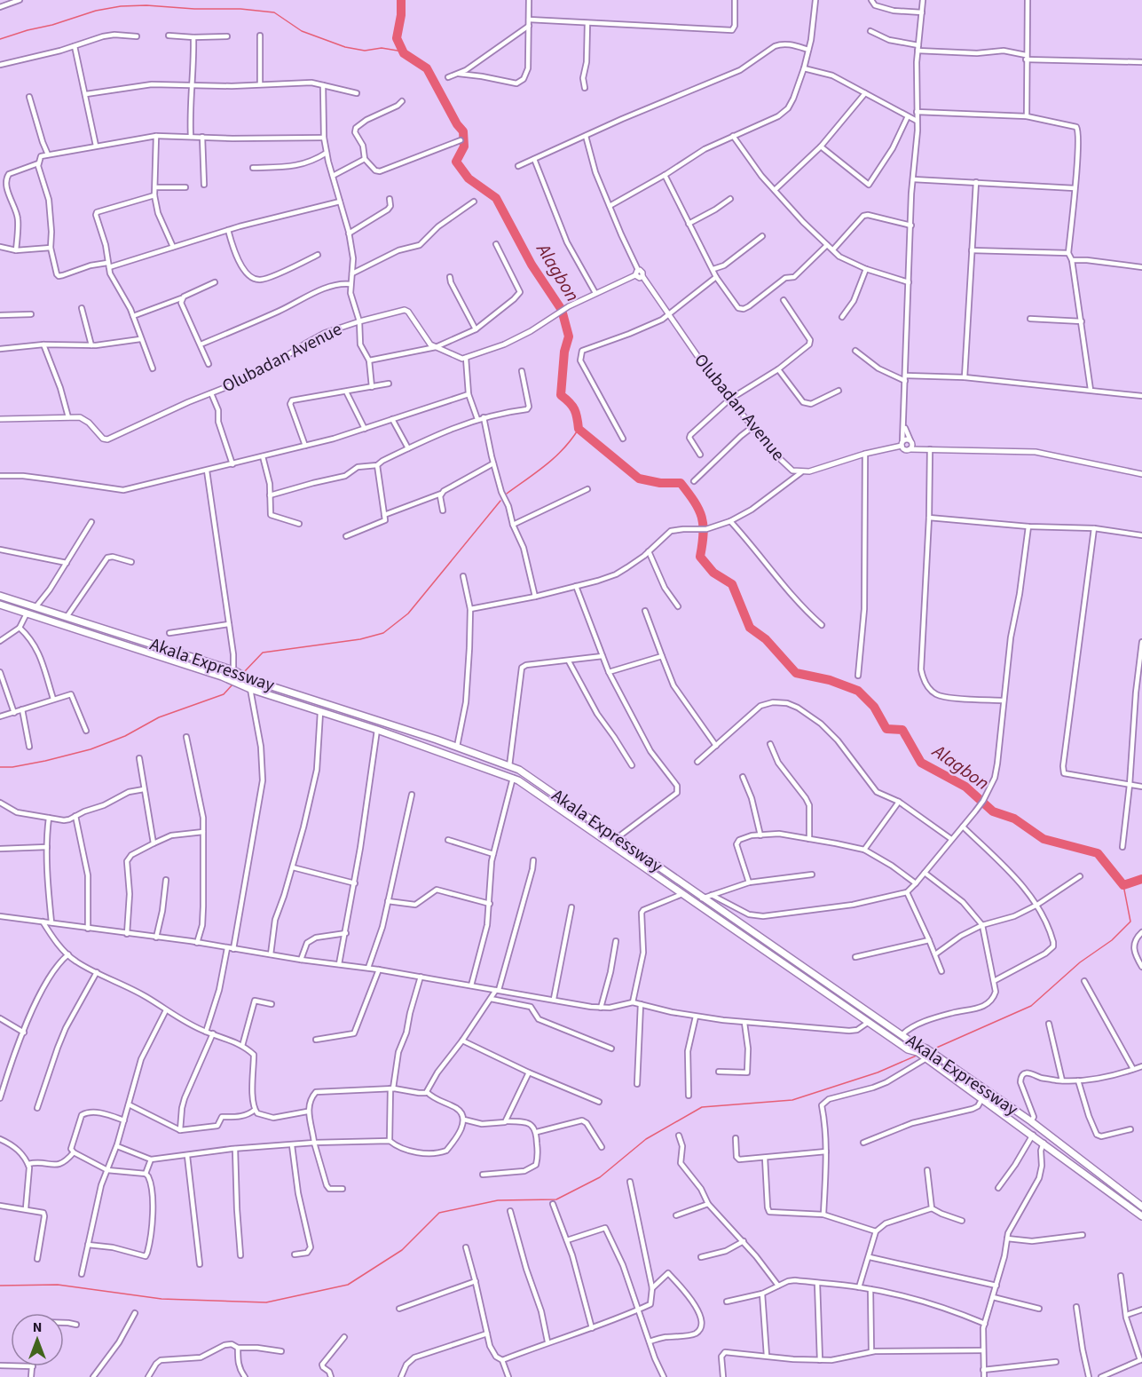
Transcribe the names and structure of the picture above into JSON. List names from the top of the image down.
{
  "streets": {
    "main road": ["Akala Expressway"],
    "street": ["Olubadan Avenue"]
  },
  "water": ["Alagbon"],
  "north": "top"
}
